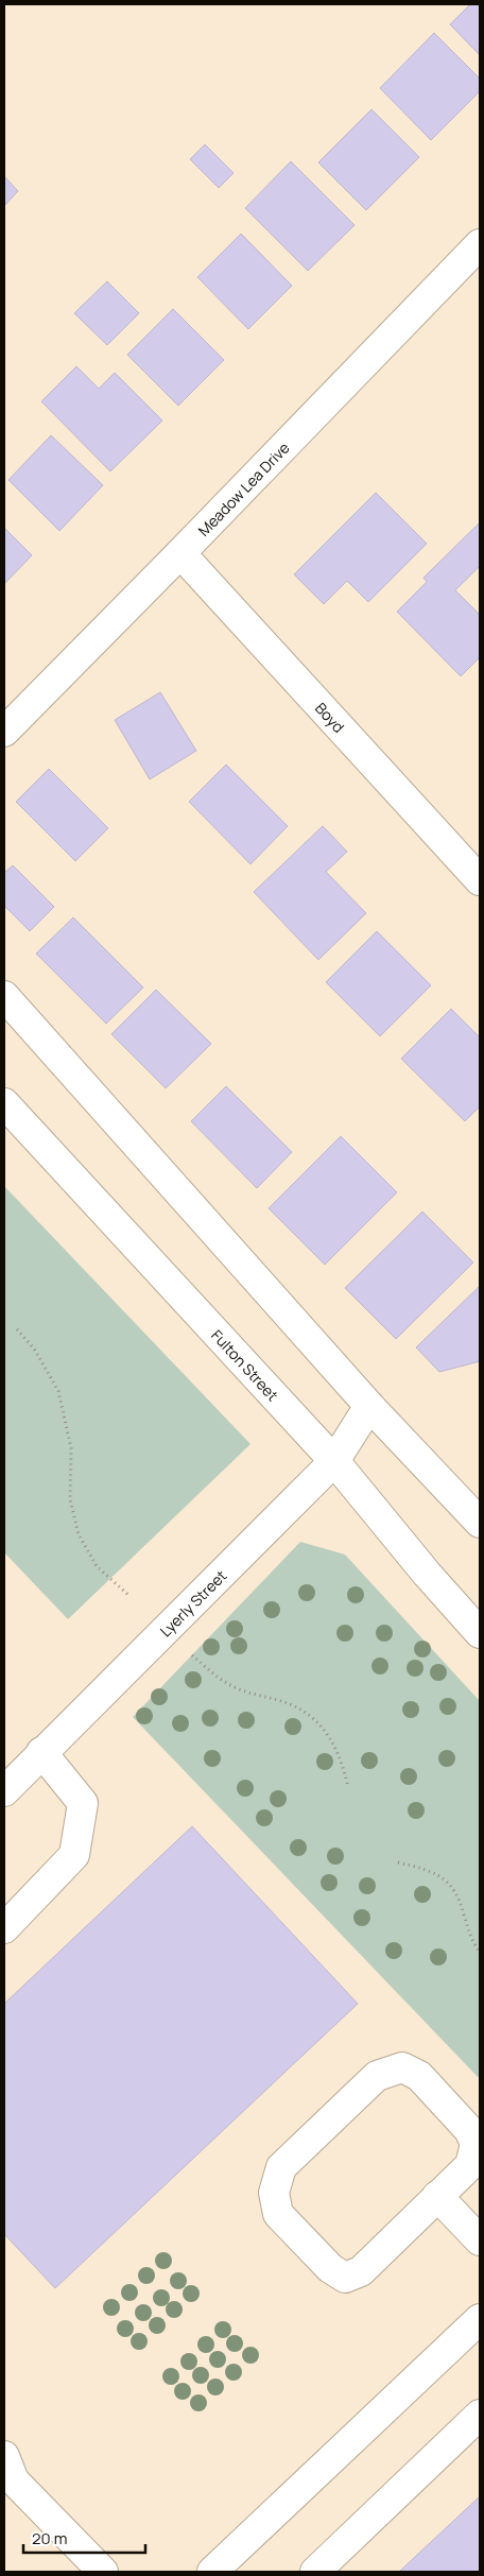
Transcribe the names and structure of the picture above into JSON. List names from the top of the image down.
{
  "streets": {
    "street": [
      "Meadow Lea Drive",
      "Boyd",
      "Fulton Street",
      "Lyerly Street"
    ]
  },
  "crossings": [
    ["Meadow Lea Drive", "Boyd"],
    ["Fulton Street", "Lyerly Street"]
  ],
  "scale_bar": "20 m"
}
